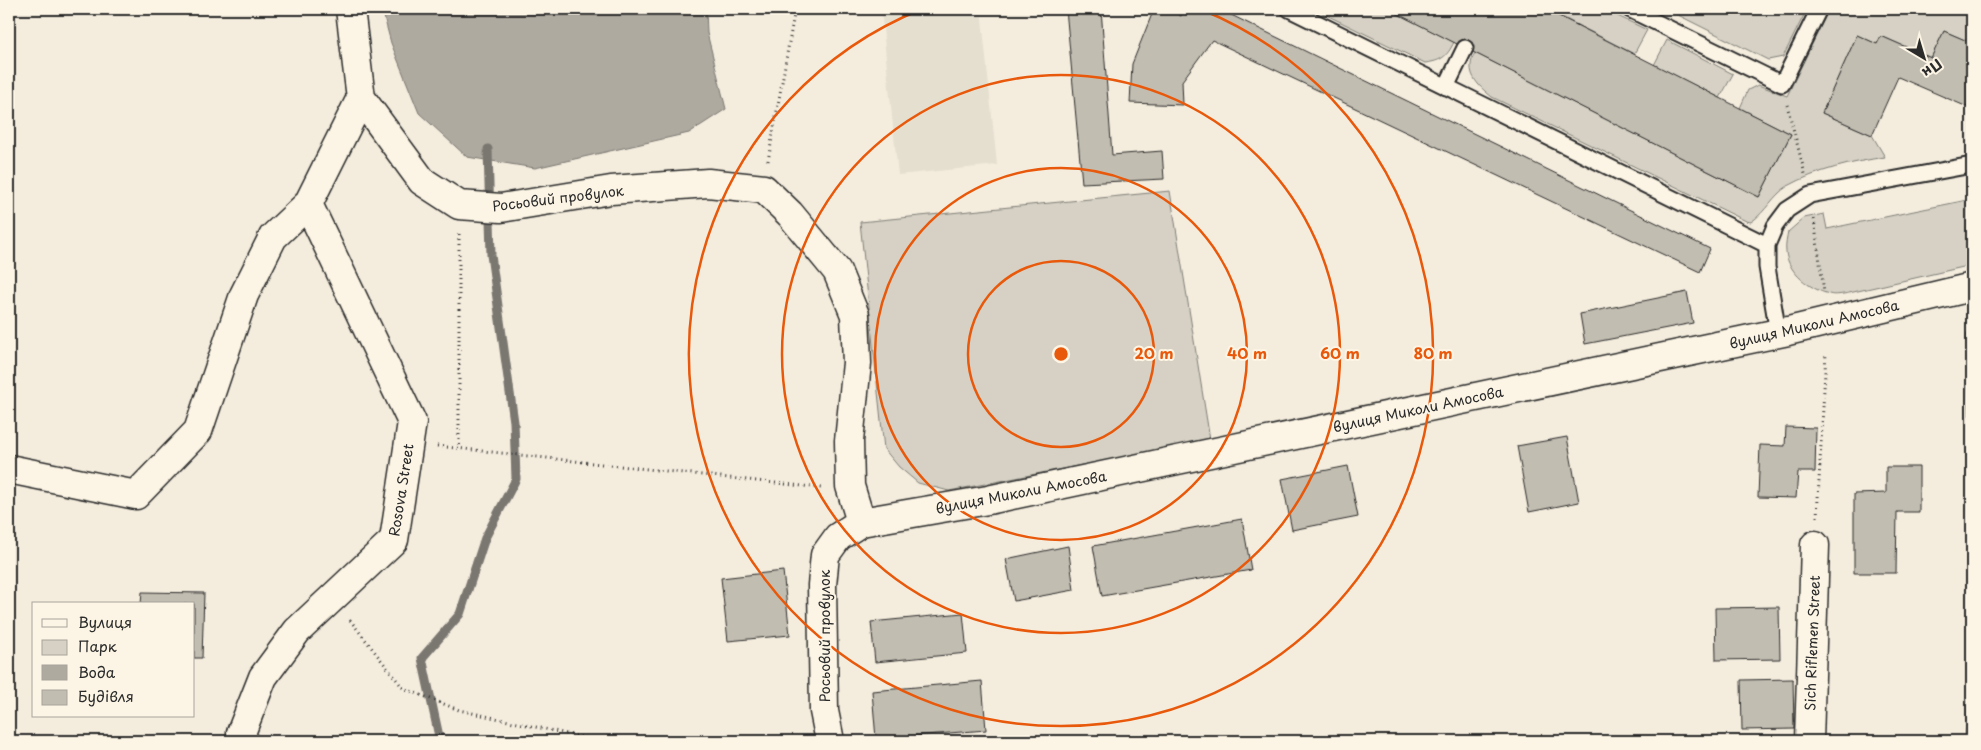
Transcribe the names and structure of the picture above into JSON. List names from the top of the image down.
{
  "streets": {
    "street": [
      "Росьовий провулок",
      "вулиця Миколи Амосова",
      "Rosova Street",
      "Sich Riflemen Street"
    ]
  },
  "crossings": [
    ["Росьовий провулок", "вулиця Миколи Амосова"]
  ],
  "legend": [
    "Вулиця",
    "Парк",
    "Вода",
    "Будівля"
  ],
  "north": "bottom right",
  "rings": [
    "20 m",
    "40 m",
    "60 m",
    "80 m"
  ]
}
